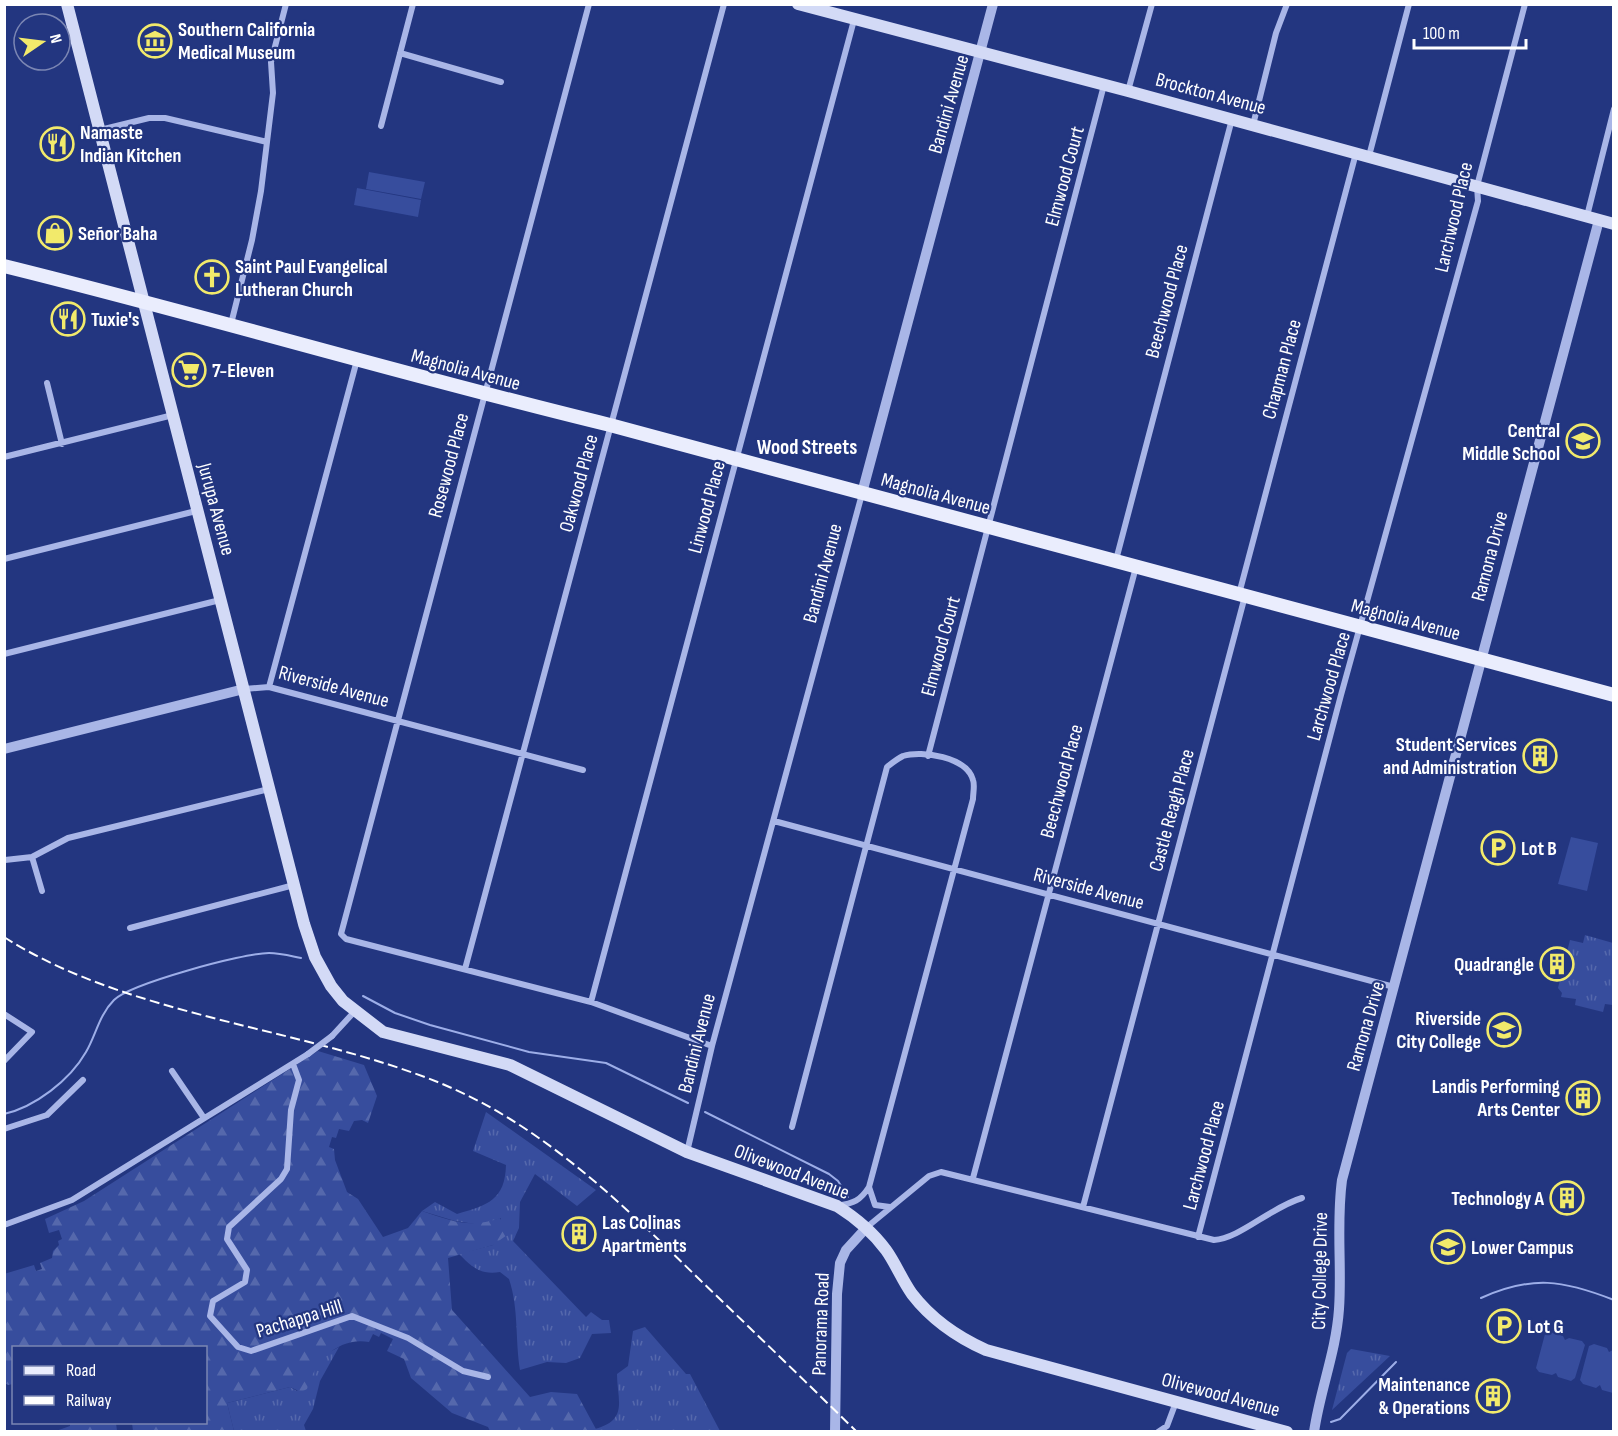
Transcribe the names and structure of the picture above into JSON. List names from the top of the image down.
{
  "streets": {
    "main road": [
      "Brockton Avenue",
      "Magnolia Avenue",
      "Jurupa Avenue",
      "Olivewood Avenue"
    ],
    "street": [
      "Bandini Avenue",
      "Elmwood Court",
      "Larchwood Place",
      "Beechwood Place",
      "Chapman Place",
      "Rosewood Place",
      "Oakwood Place",
      "Linwood Place",
      "Ramona Drive",
      "Riverside Avenue",
      "Castle Reagh Place",
      "City College Drive",
      "Pachappa Hill",
      "Panorama Road"
    ]
  },
  "crossings": [
    ["Brockton Avenue", "Bandini Avenue"],
    ["Brockton Avenue", "Elmwood Court"],
    ["Brockton Avenue", "Larchwood Place"],
    ["Brockton Avenue", "Beechwood Place"],
    ["Brockton Avenue", "Chapman Place"],
    ["Brockton Avenue", "Linwood Place"],
    ["Brockton Avenue", "Ramona Drive"],
    ["Bandini Avenue", "Magnolia Avenue"],
    ["Bandini Avenue", "Riverside Avenue"],
    ["Bandini Avenue", "Olivewood Avenue"],
    ["Elmwood Court", "Magnolia Avenue"],
    ["Larchwood Place", "Magnolia Avenue"],
    ["Larchwood Place", "Riverside Avenue"],
    ["Beechwood Place", "Magnolia Avenue"],
    ["Beechwood Place", "Riverside Avenue"],
    ["Magnolia Avenue", "Chapman Place"],
    ["Magnolia Avenue", "Rosewood Place"],
    ["Magnolia Avenue", "Oakwood Place"],
    ["Magnolia Avenue", "Linwood Place"],
    ["Magnolia Avenue", "Jurupa Avenue"],
    ["Magnolia Avenue", "Ramona Drive"],
    ["Magnolia Avenue", "Castle Reagh Place"],
    ["Chapman Place", "Castle Reagh Place"],
    ["Rosewood Place", "Oakwood Place"],
    ["Rosewood Place", "Riverside Avenue"],
    ["Oakwood Place", "Riverside Avenue"],
    ["Jurupa Avenue", "Riverside Avenue"],
    ["Jurupa Avenue", "Olivewood Avenue"],
    ["Ramona Drive", "Riverside Avenue"],
    ["Ramona Drive", "City College Drive"],
    ["Riverside Avenue", "Castle Reagh Place"],
    ["Olivewood Avenue", "Panorama Road"]
  ],
  "districts": ["Wood Streets"],
  "places": {
    "museum": ["Southern California Medical Museum"],
    "restaurant": ["Namaste Indian Kitchen", "Tuxie's"],
    "shop": ["Señor Baha"],
    "church": ["Saint Paul Evangelical Lutheran Church"],
    "supermarket": ["7-Eleven"],
    "school or university": ["Central Middle School", "Riverside City College", "Lower Campus"],
    "building": [
      "Student Services and Administration",
      "Quadrangle",
      "Landis Performing Arts Center",
      "Technology A",
      "Las Colinas Apartments",
      "Maintenance & Operations"
    ],
    "parking": ["Lot B", "Lot G"]
  },
  "legend": ["Road", "Railway"],
  "scale_bar": "100 m",
  "north": "right"
}
